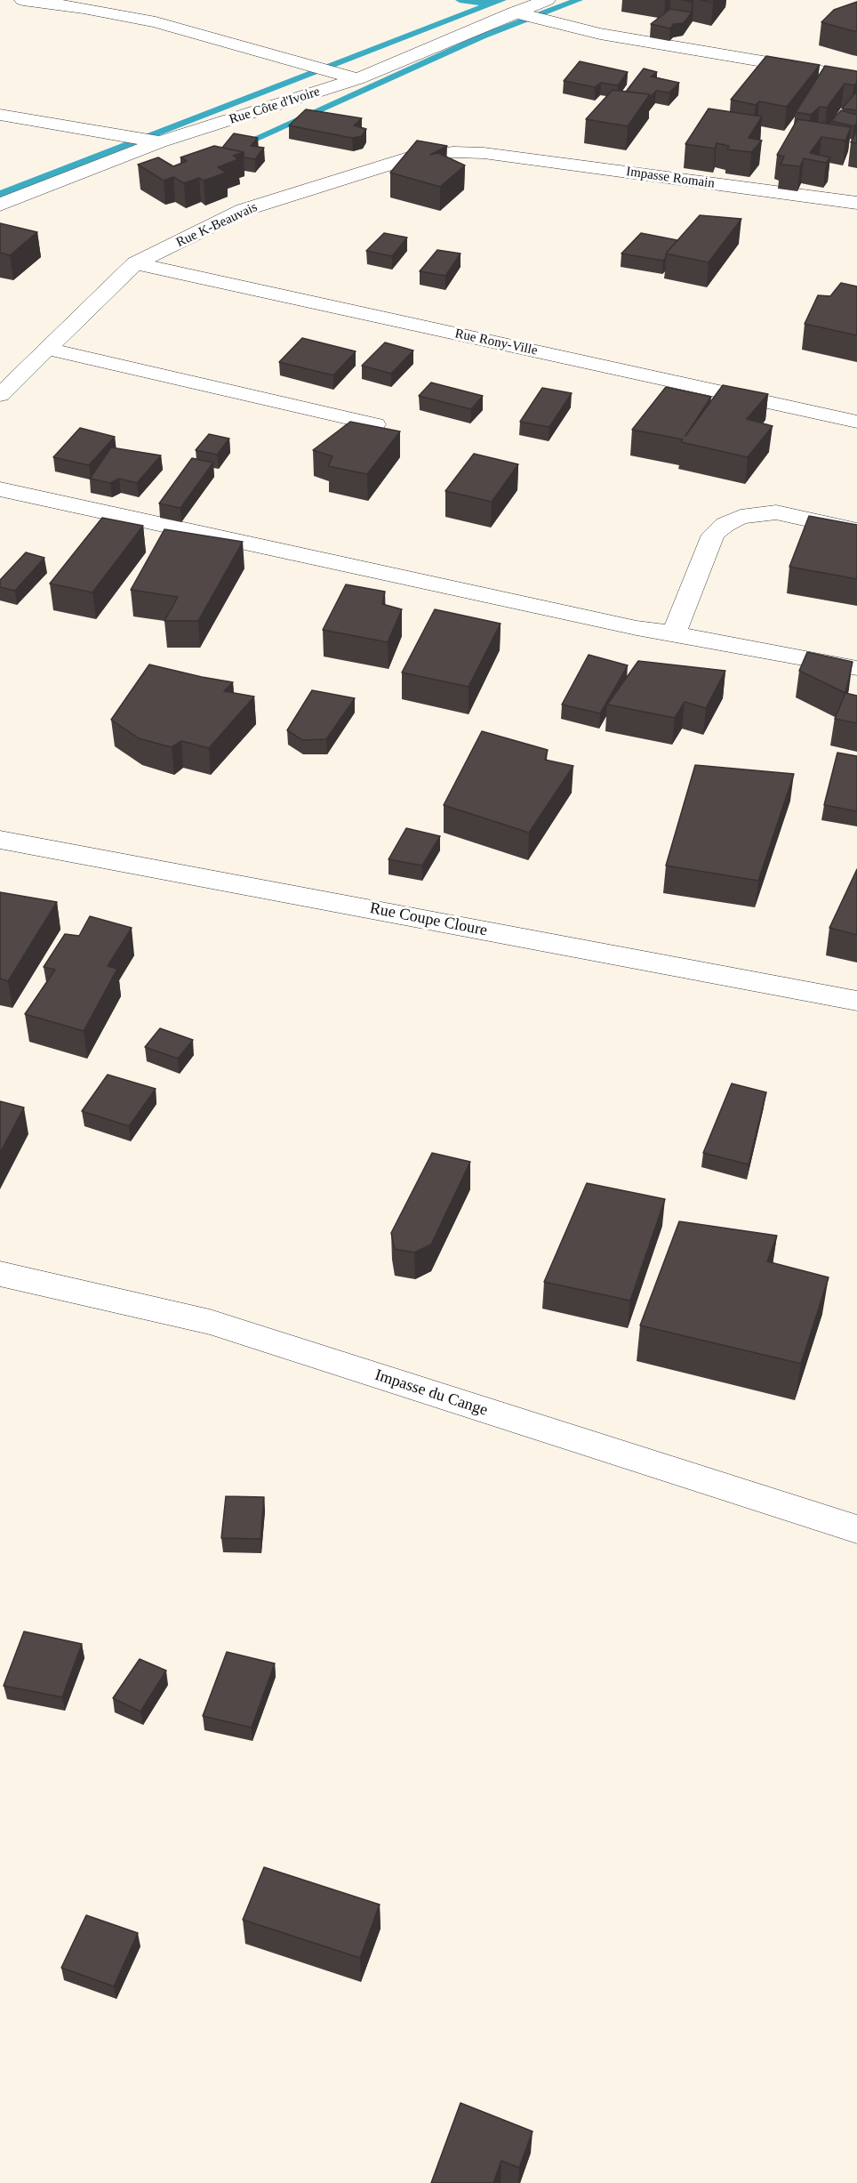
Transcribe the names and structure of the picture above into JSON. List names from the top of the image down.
{
  "streets": {
    "street": [
      "Rue Côte d'Ivoire",
      "Impasse Romain",
      "Rue K-Beauvais",
      "Rue Rony-Ville",
      "Rue Coupe Cloure",
      "Impasse du Cange"
    ]
  },
  "crossings": [
    ["Impasse Romain", "Rue K-Beauvais"],
    ["Rue K-Beauvais", "Rue Rony-Ville"]
  ]
}
